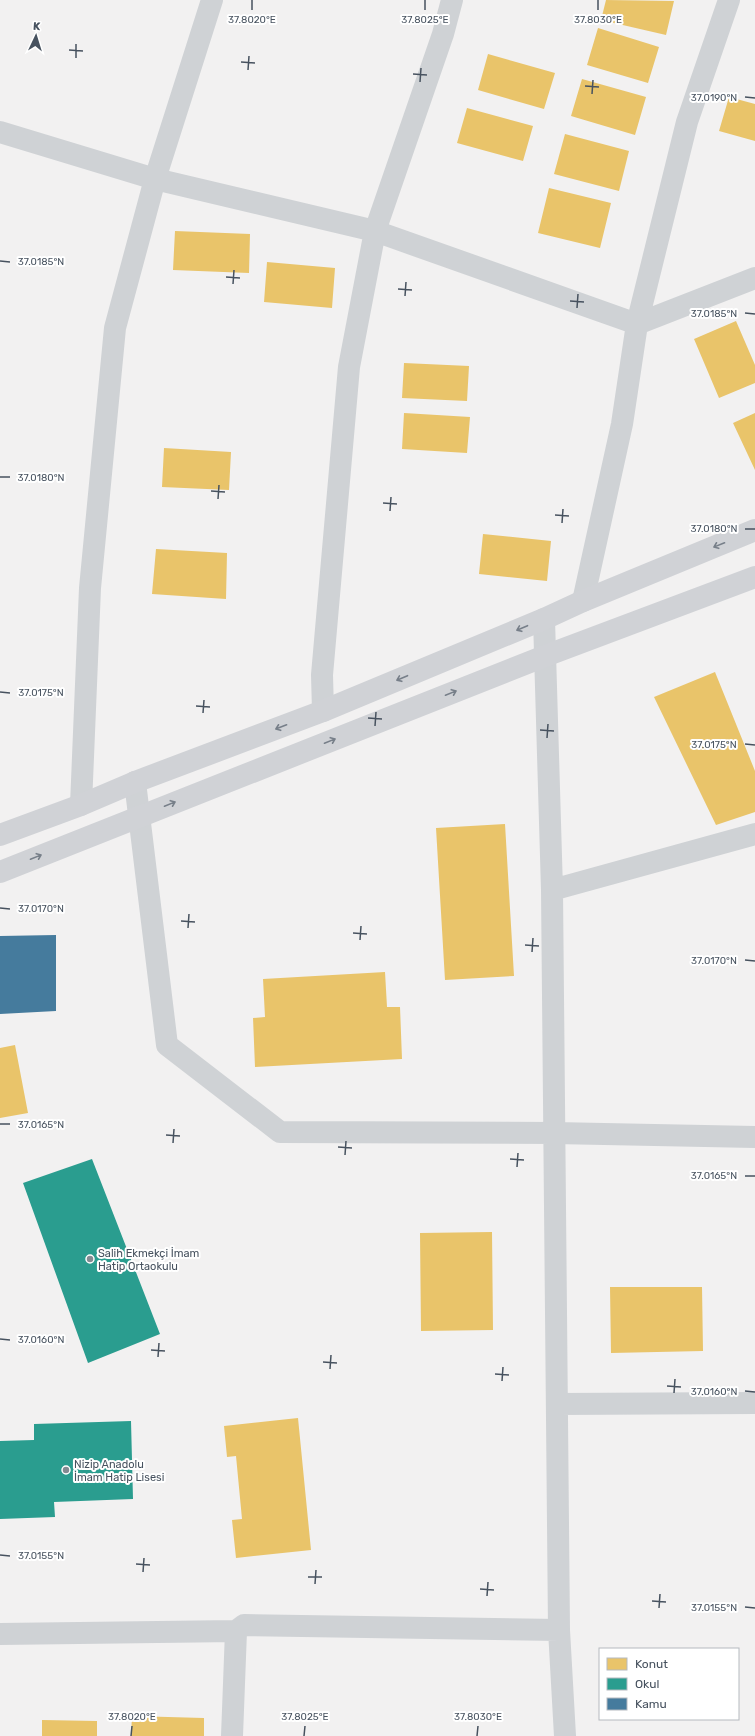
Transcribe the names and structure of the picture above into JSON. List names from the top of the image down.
{
  "places": ["Salih Ekmekçi İmam Hatip Ortaokulu", "Nizip Anadolu İmam Hatip Lisesi"],
  "legend": ["Konut", "Okul", "Kamu"],
  "north": "top",
  "coordinates": [
    "37.8020°E",
    "37.8025°E",
    "37.8030°E",
    "37.0190°N",
    "37.0185°N",
    "37.0180°N",
    "37.0175°N",
    "37.0170°N",
    "37.0165°N",
    "37.0160°N",
    "37.0155°N"
  ]
}
